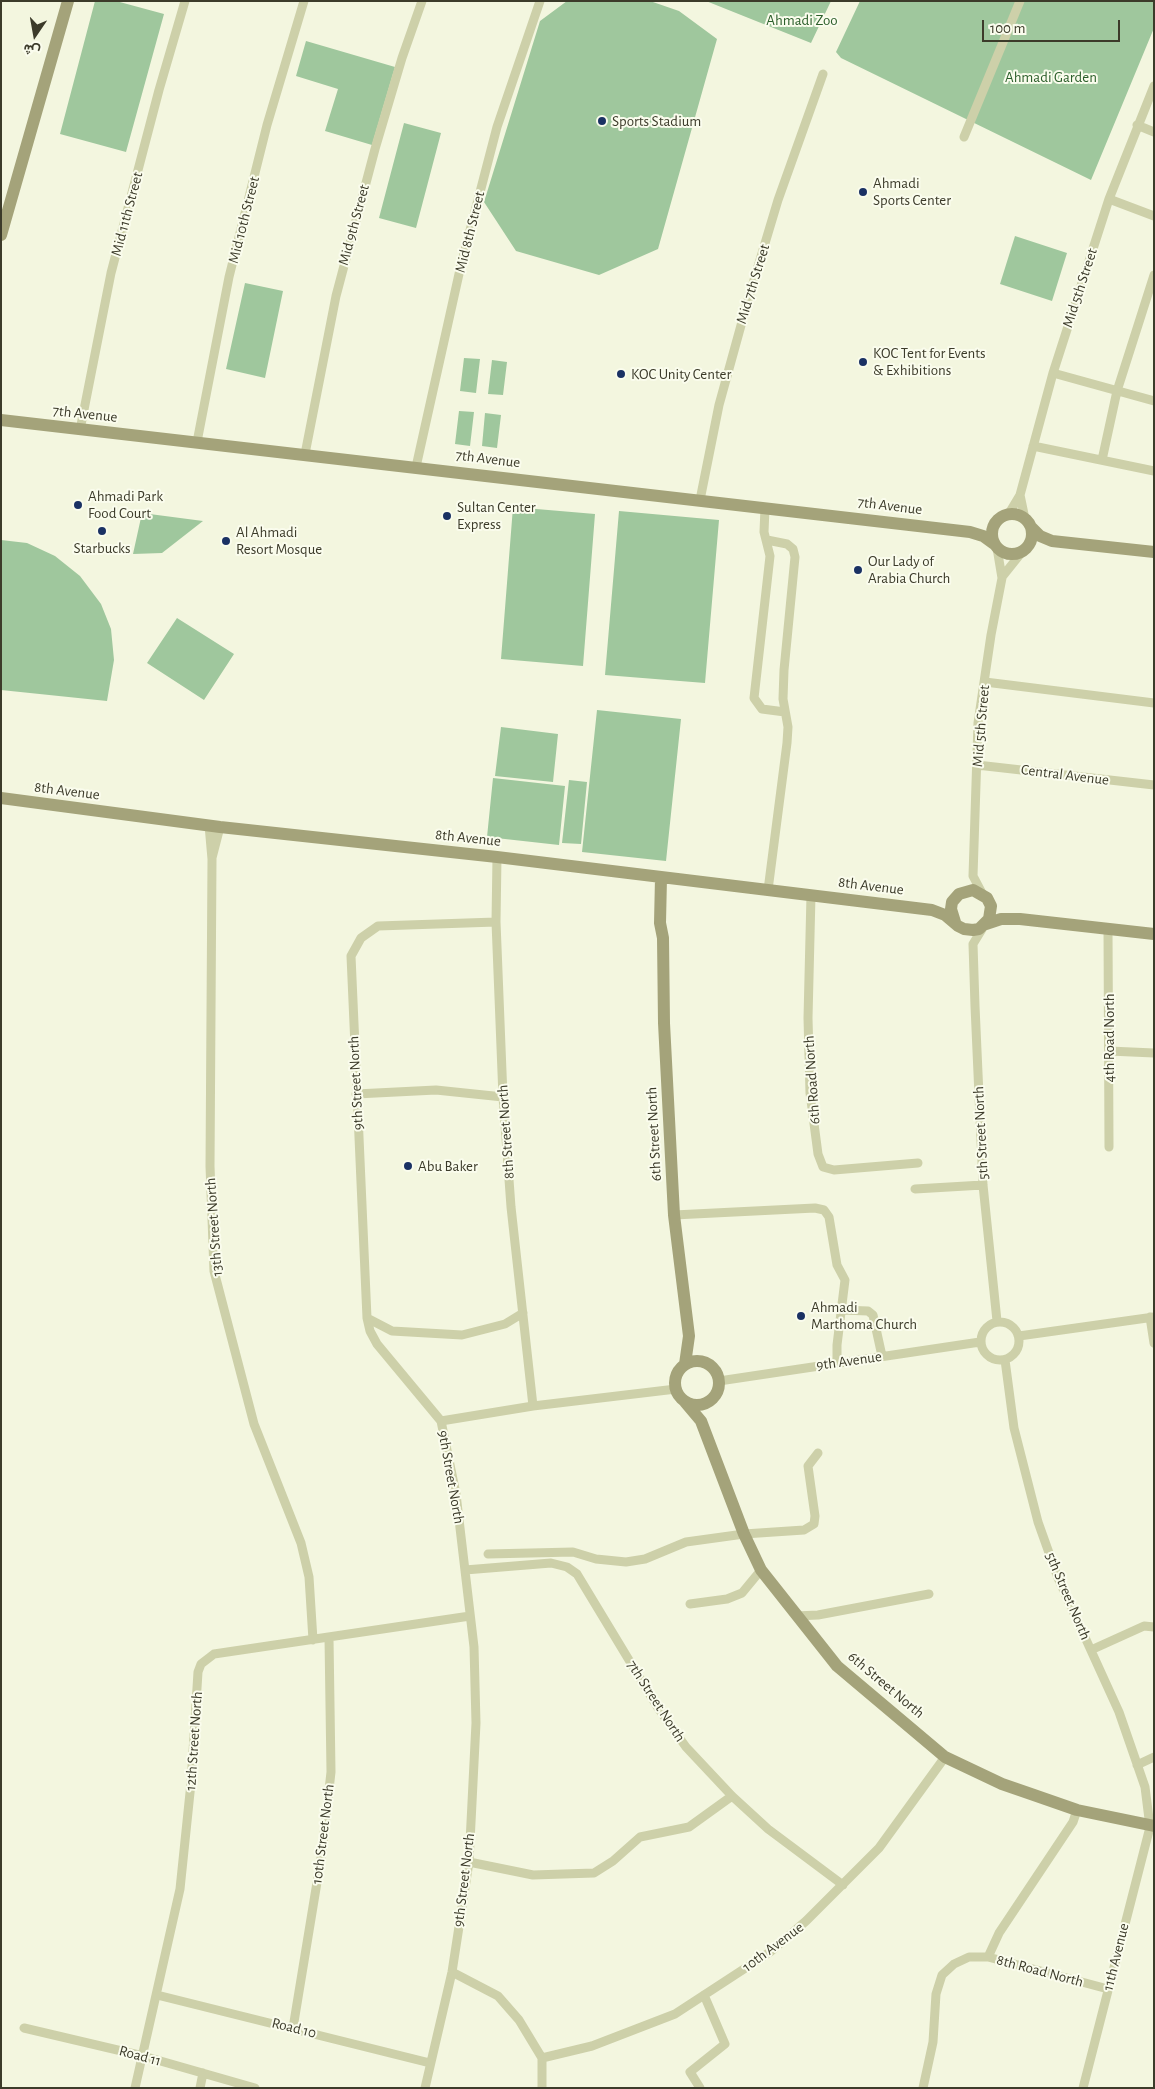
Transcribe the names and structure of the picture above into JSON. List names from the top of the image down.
{
  "streets": {
    "main road": ["7th Avenue", "8th Avenue", "6th Street North"],
    "street": [
      "Mid 11th Street",
      "Mid 10th Street",
      "Mid 9th Street",
      "Mid 8th Street",
      "Mid 7th Street",
      "Mid 5th Street",
      "Central Avenue",
      "4th Road North",
      "6th Road North",
      "9th Street North",
      "8th Street North",
      "5th Street North",
      "13th Street North",
      "9th Avenue",
      "7th Street North",
      "12th Street North",
      "10th Street North",
      "10th Avenue",
      "11th Avenue",
      "8th Road North",
      "Road 10",
      "Road 11"
    ]
  },
  "crossings": [
    ["Mid 11th Street", "7th Avenue"],
    ["Mid 10th Street", "7th Avenue"],
    ["Mid 9th Street", "7th Avenue"],
    ["Mid 8th Street", "7th Avenue"],
    ["Mid 7th Street", "7th Avenue"],
    ["Mid 5th Street", "7th Avenue"],
    ["Mid 5th Street", "Central Avenue"],
    ["Mid 5th Street", "8th Avenue"],
    ["8th Avenue", "6th Road North"],
    ["8th Avenue", "8th Street North"],
    ["8th Avenue", "6th Street North"],
    ["8th Avenue", "13th Street North"],
    ["9th Street North", "8th Street North"],
    ["9th Street North", "7th Street North"],
    ["9th Street North", "12th Street North"],
    ["9th Street North", "Road 10"],
    ["5th Street North", "6th Street North"],
    ["5th Street North", "9th Avenue"],
    ["5th Street North", "11th Avenue"],
    ["6th Street North", "9th Avenue"],
    ["6th Street North", "10th Avenue"],
    ["6th Street North", "11th Avenue"],
    ["13th Street North", "12th Street North"],
    ["7th Street North", "10th Avenue"],
    ["12th Street North", "10th Street North"],
    ["12th Street North", "Road 10"],
    ["12th Street North", "Road 11"],
    ["10th Street North", "Road 10"],
    ["11th Avenue", "8th Road North"]
  ],
  "parks": ["Ahmadi Zoo", "Ahmadi Garden"],
  "places": [
    "Sports Stadium",
    "Ahmadi Sports Center",
    "KOC Tent for Events & Exhibitions",
    "KOC Unity Center",
    "Ahmadi Park Food Court",
    "Sultan Center Express",
    "Starbucks",
    "Al Ahmadi Resort Mosque",
    "Our Lady of Arabia Church",
    "Abu Baker",
    "Ahmadi Marthoma Church"
  ],
  "scale_bar": "100 m",
  "north": "bottom"
}
